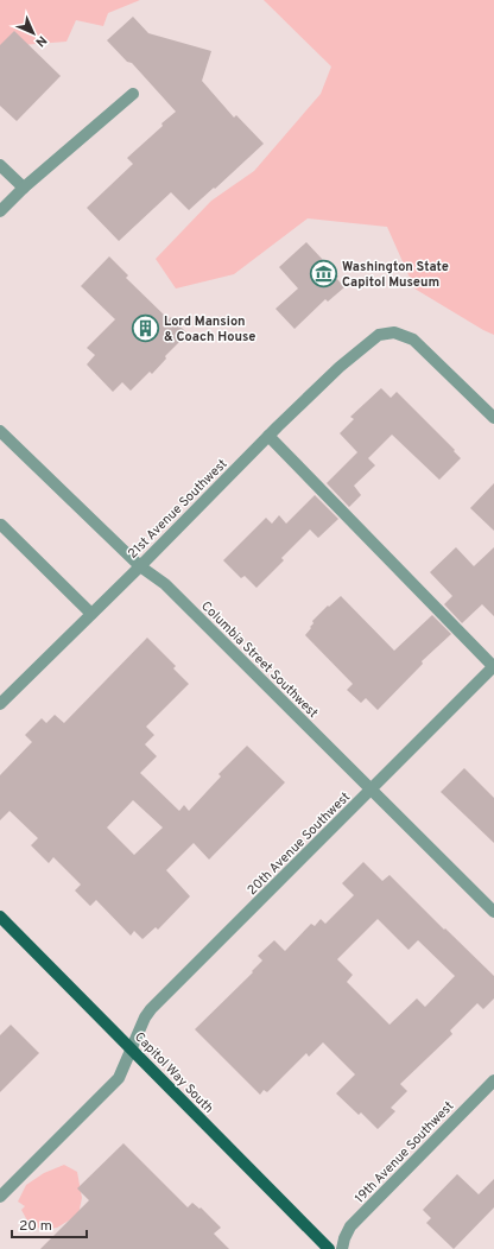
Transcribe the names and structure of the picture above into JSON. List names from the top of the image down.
{
  "streets": {
    "main road": ["Capitol Way South"],
    "street": [
      "21st Avenue Southwest",
      "Columbia Street Southwest",
      "20th Avenue Southwest",
      "19th Avenue Southwest"
    ]
  },
  "crossings": [
    ["21st Avenue Southwest", "Columbia Street Southwest"],
    ["Columbia Street Southwest", "20th Avenue Southwest"],
    ["20th Avenue Southwest", "Capitol Way South"]
  ],
  "places": {
    "museum": ["Washington State Capitol Museum"],
    "building": ["Lord Mansion & Coach House"]
  },
  "scale_bar": "20 m",
  "north": "bottom right"
}
